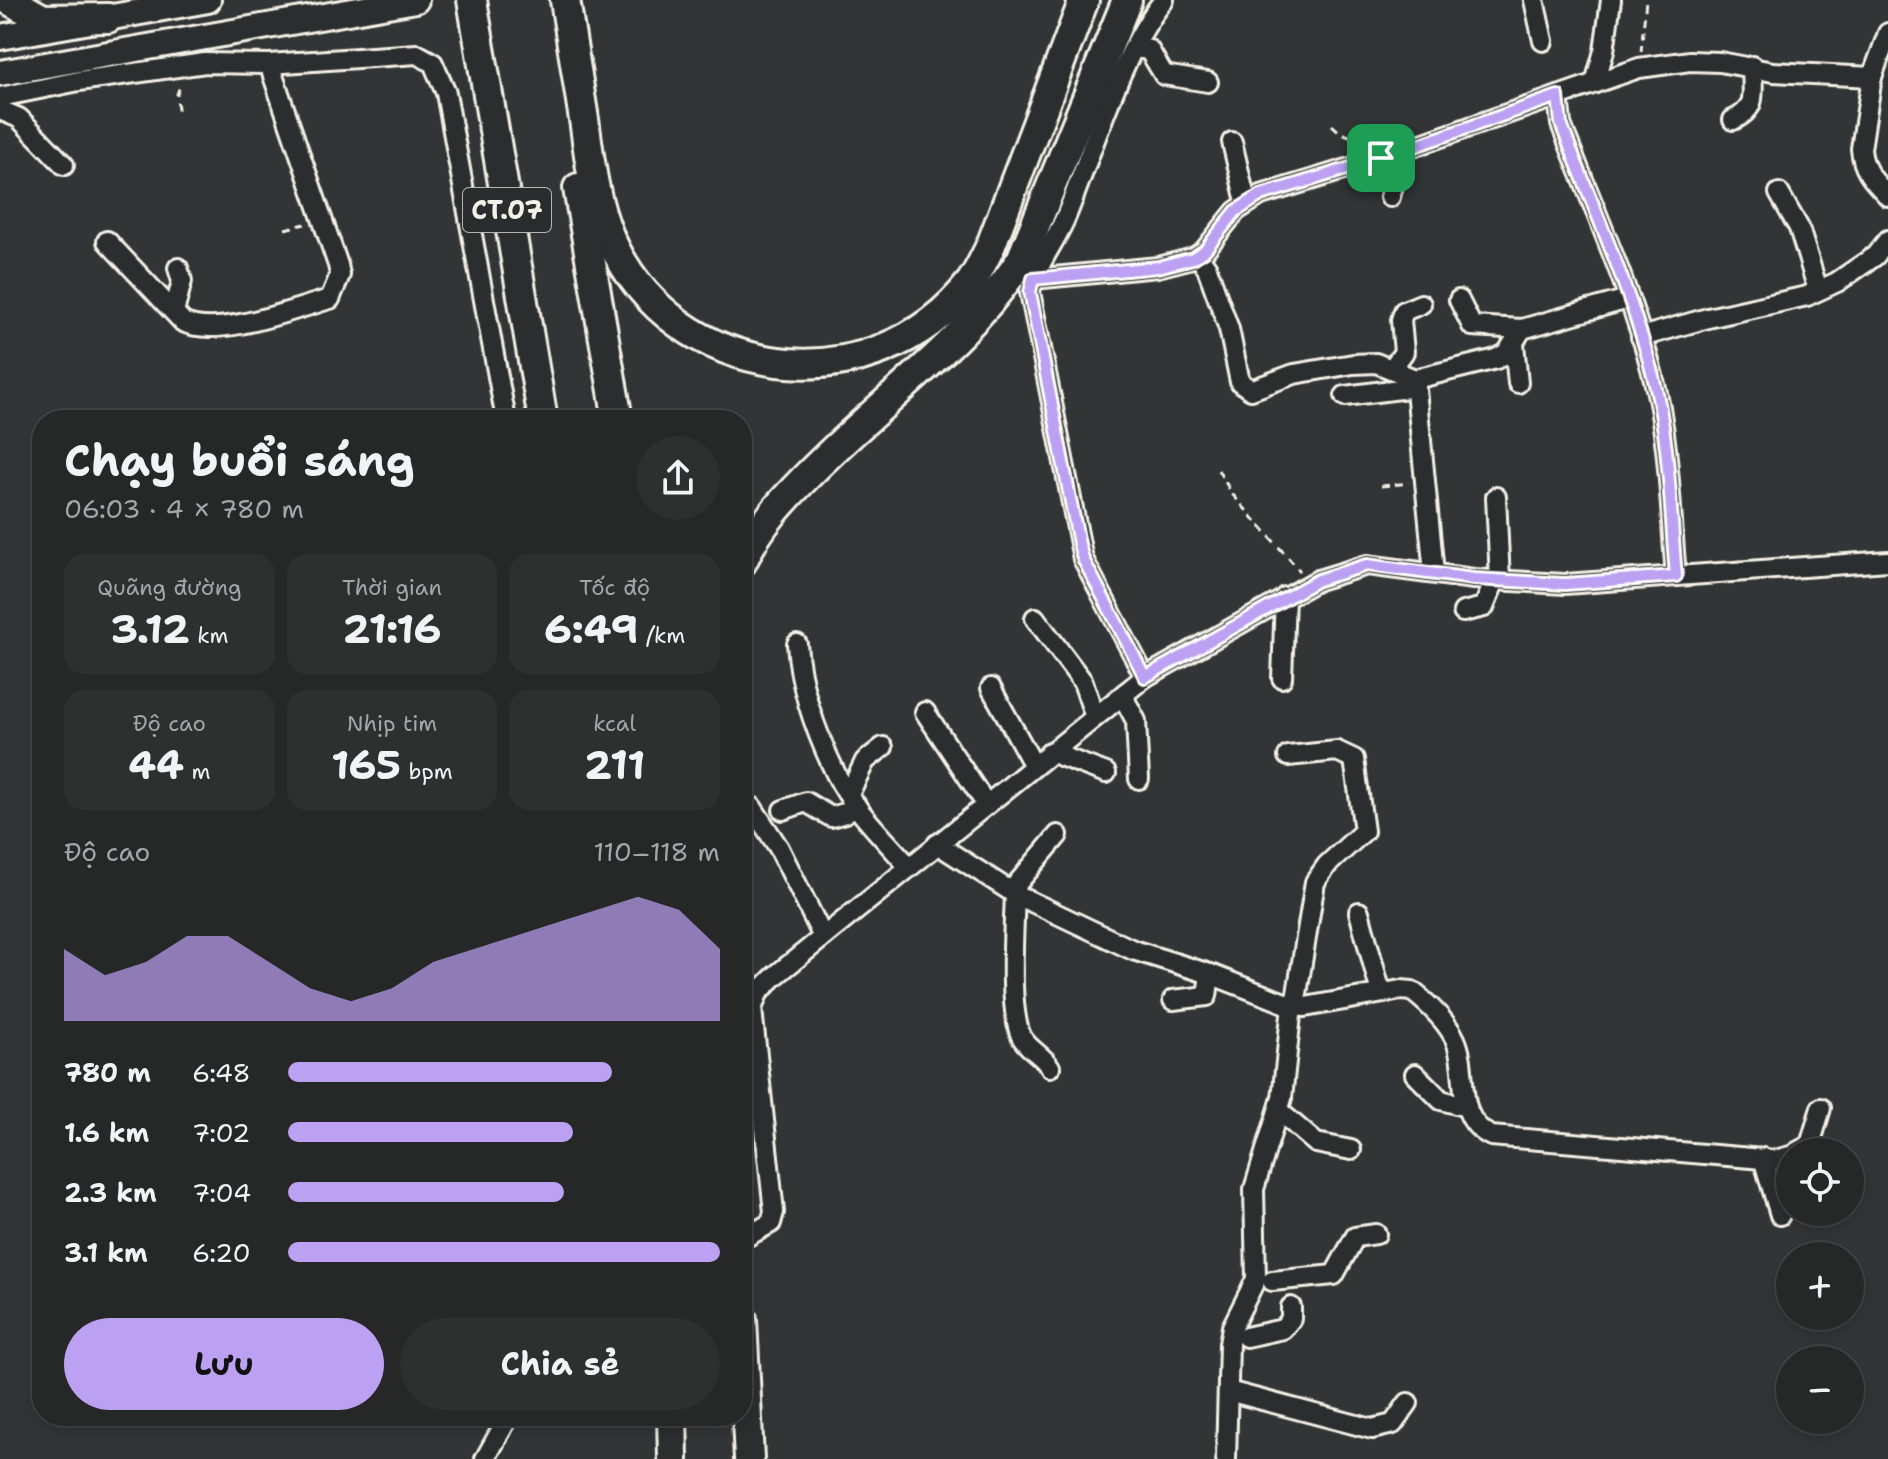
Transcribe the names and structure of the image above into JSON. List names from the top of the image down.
{
  "streets": {
    "highway": ["CT.07"]
  },
  "page": {
    "heading": ["Chạy buổi sáng", "06:03 · 4 × 780 m"],
    "stats": [
      ["Quãng đường", "3.12 km"],
      ["Thời gian", "21:16"],
      ["Tốc độ", "6:49 /km"],
      ["Độ cao", "44 m"],
      ["Nhịp tim", "165 bpm"],
      ["kcal", "211"]
    ],
    "chart": ["Độ cao", "110–118 m"],
    "list": [
      {
        "name": "780 m",
        "note": "6:48"
      },
      {
        "name": "1.6 km",
        "note": "7:02"
      },
      {
        "name": "2.3 km",
        "note": "7:04"
      },
      {
        "name": "3.1 km",
        "note": "6:20"
      }
    ],
    "map_buttons": ["+", "−"],
    "buttons": ["Lưu", "Chia sẻ"]
  }
}
